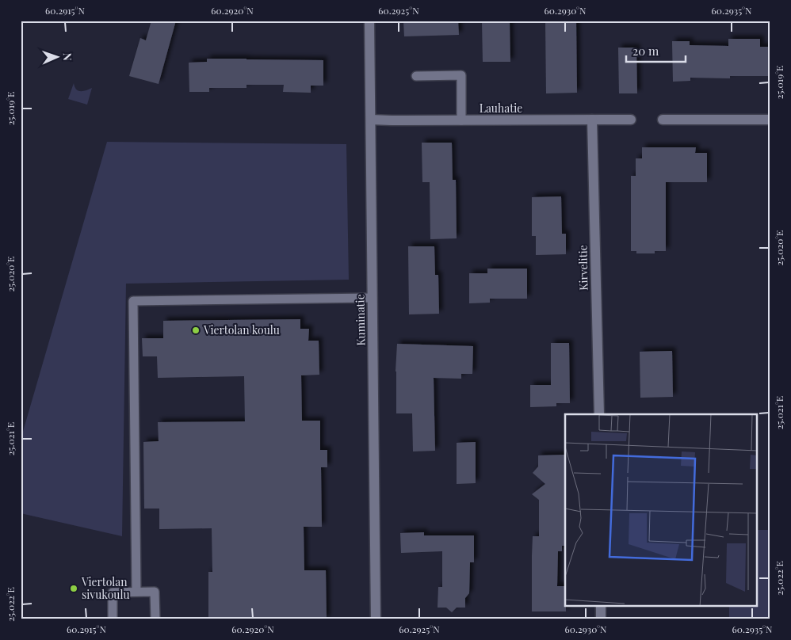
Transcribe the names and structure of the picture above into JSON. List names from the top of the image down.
{
  "streets": {
    "street": ["Lauhatie", "Kirvelitie", "Kuminatie"]
  },
  "crossings": [
    ["Lauhatie", "Kirvelitie"],
    ["Lauhatie", "Kuminatie"]
  ],
  "places": ["Viertolan koulu", "Viertolan sivukoulu"],
  "scale_bar": "20 m",
  "north": "right",
  "coordinates": [
    "60.2915°N",
    "60.2920°N",
    "60.2925°N",
    "60.2930°N",
    "60.2935°N",
    "25.019°E",
    "25.020°E",
    "25.021°E",
    "25.022°E"
  ]
}
